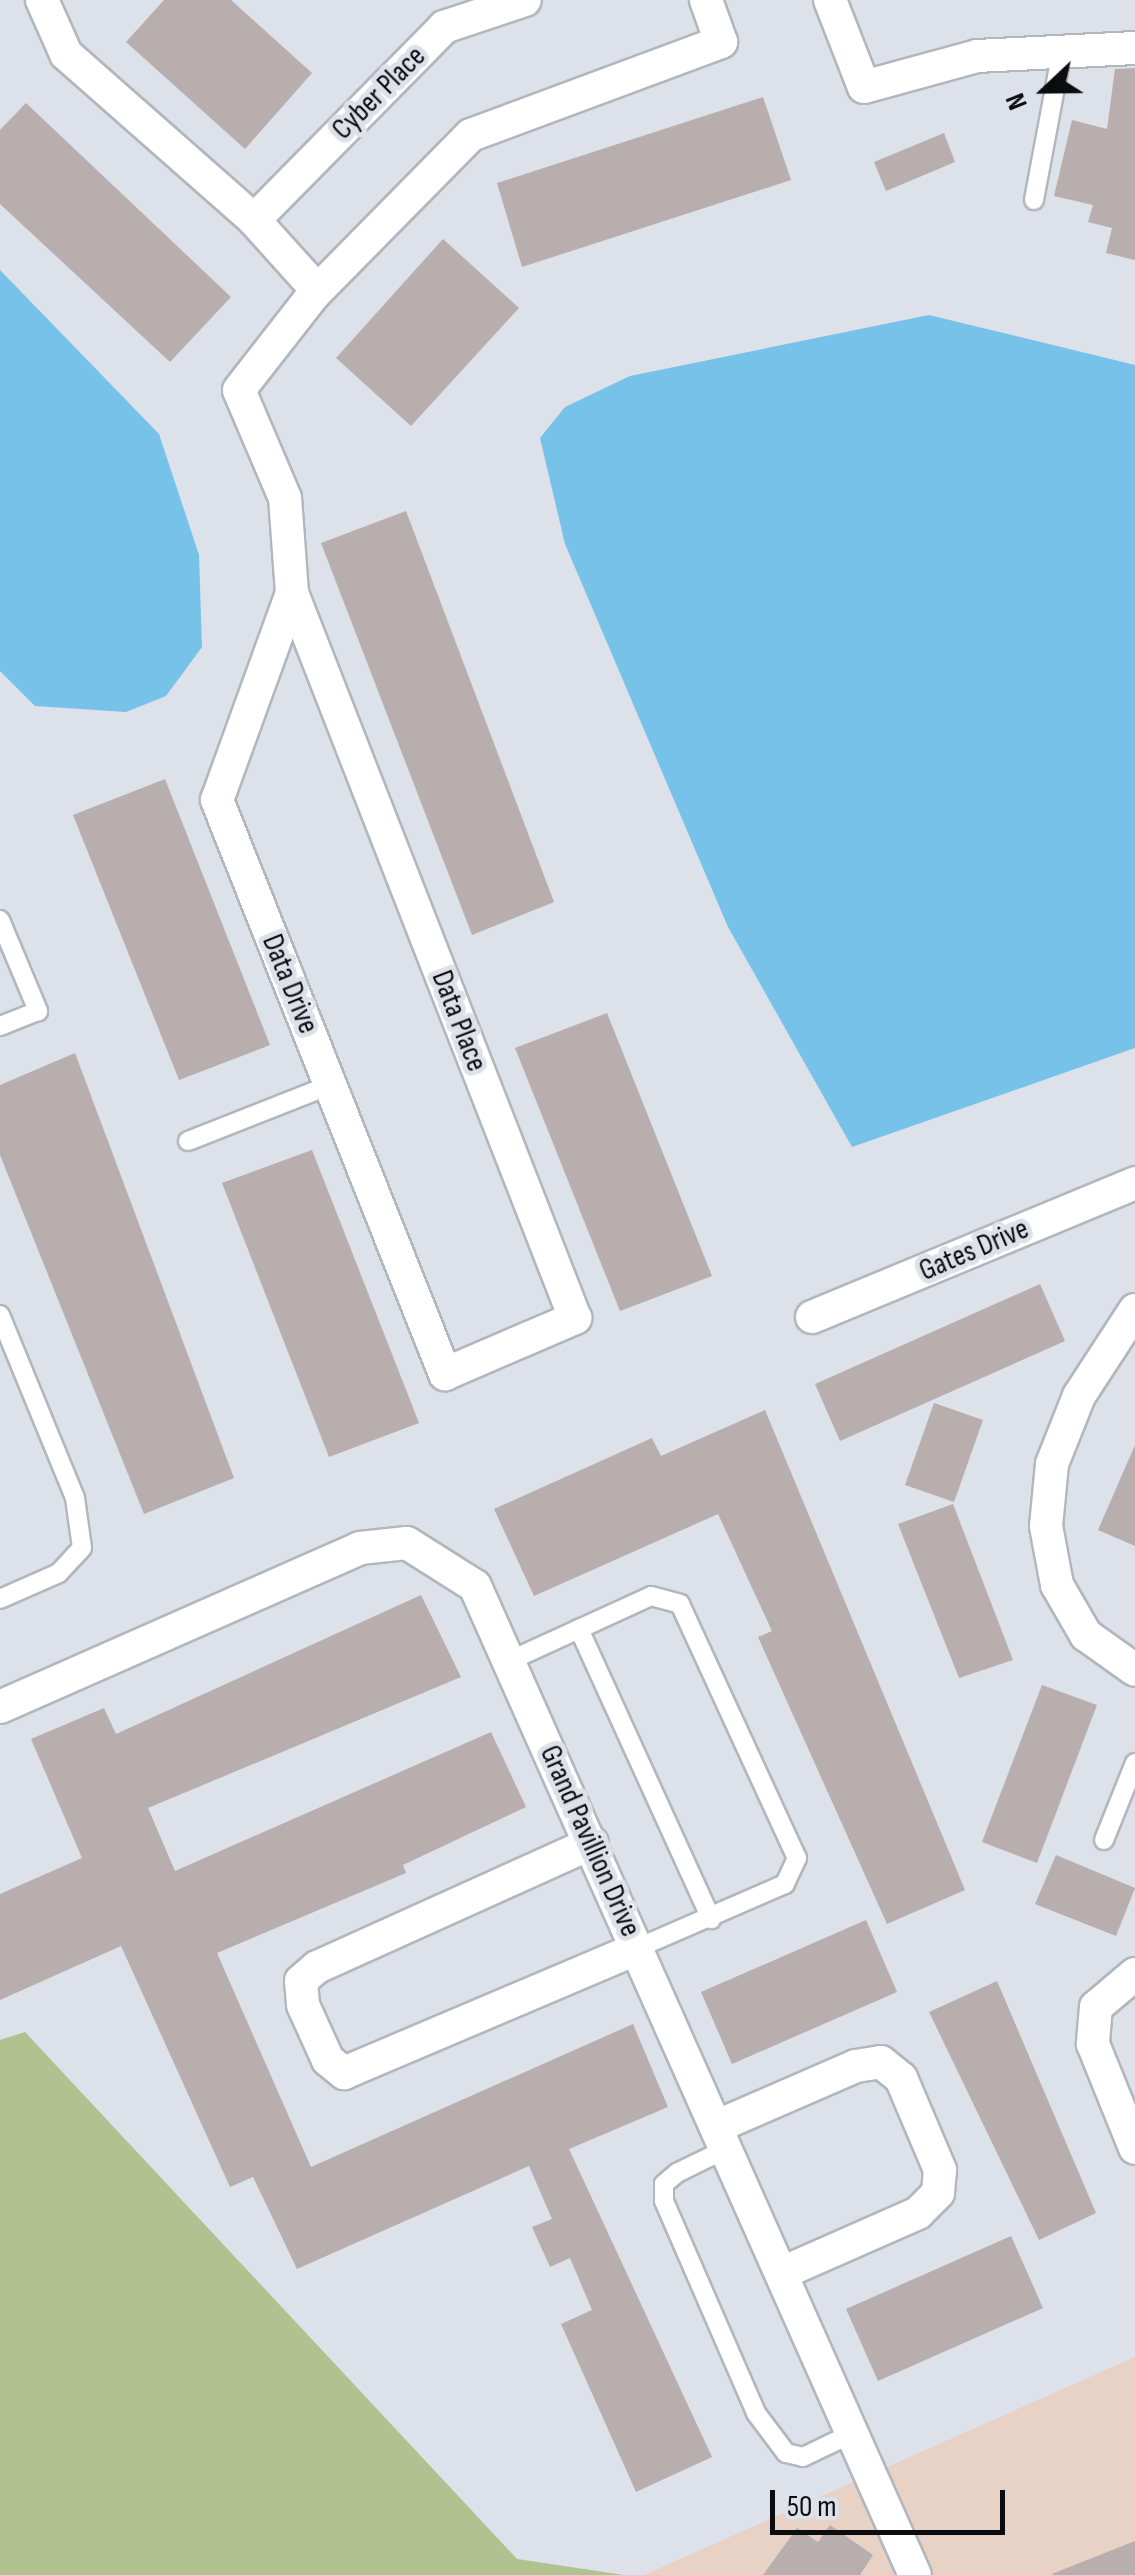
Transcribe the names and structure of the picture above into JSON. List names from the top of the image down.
{
  "streets": {
    "street": [
      "Cyber Place",
      "Data Drive",
      "Data Place",
      "Gates Drive",
      "Grand Pavillion Drive"
    ]
  },
  "crossings": [
    ["Data Drive", "Data Place"]
  ],
  "scale_bar": "50 m",
  "north": "left"
}
